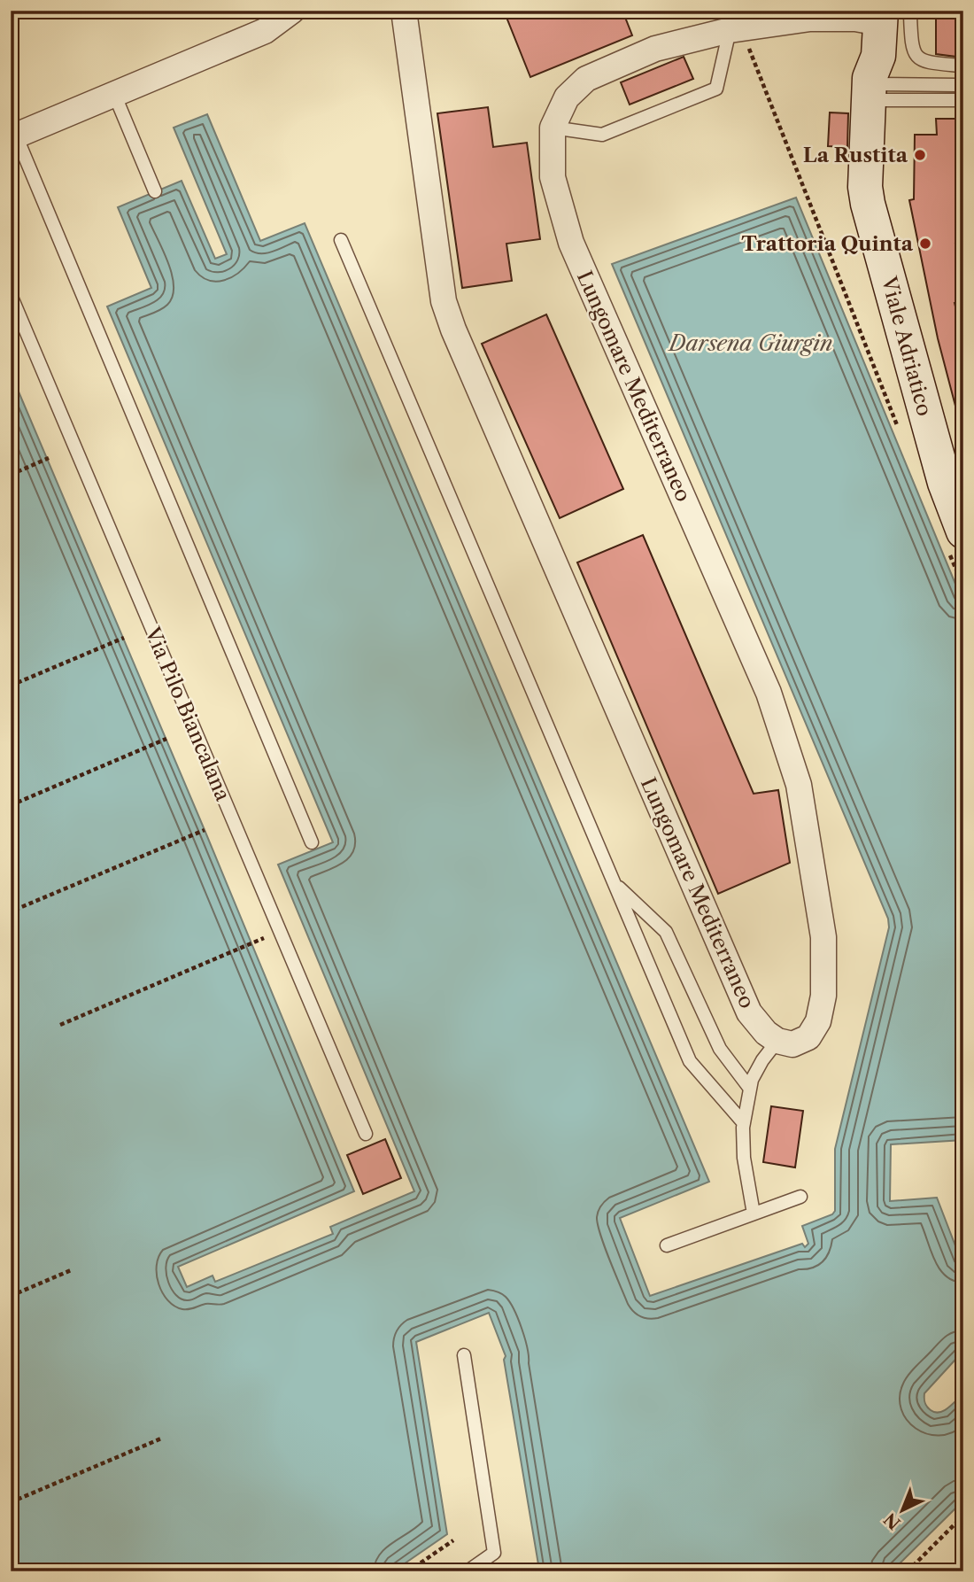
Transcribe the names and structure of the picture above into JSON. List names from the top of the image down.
{
  "streets": {
    "street": ["Viale Adriatico", "Lungomare Mediterraneo"],
    "lane": ["Via Pilo Biancalana"]
  },
  "crossings": [
    ["Viale Adriatico", "Lungomare Mediterraneo"]
  ],
  "water": ["Darsena Giurgin"],
  "places": ["La Rustita", "Trattoria Quinta"],
  "north": "bottom left"
}
